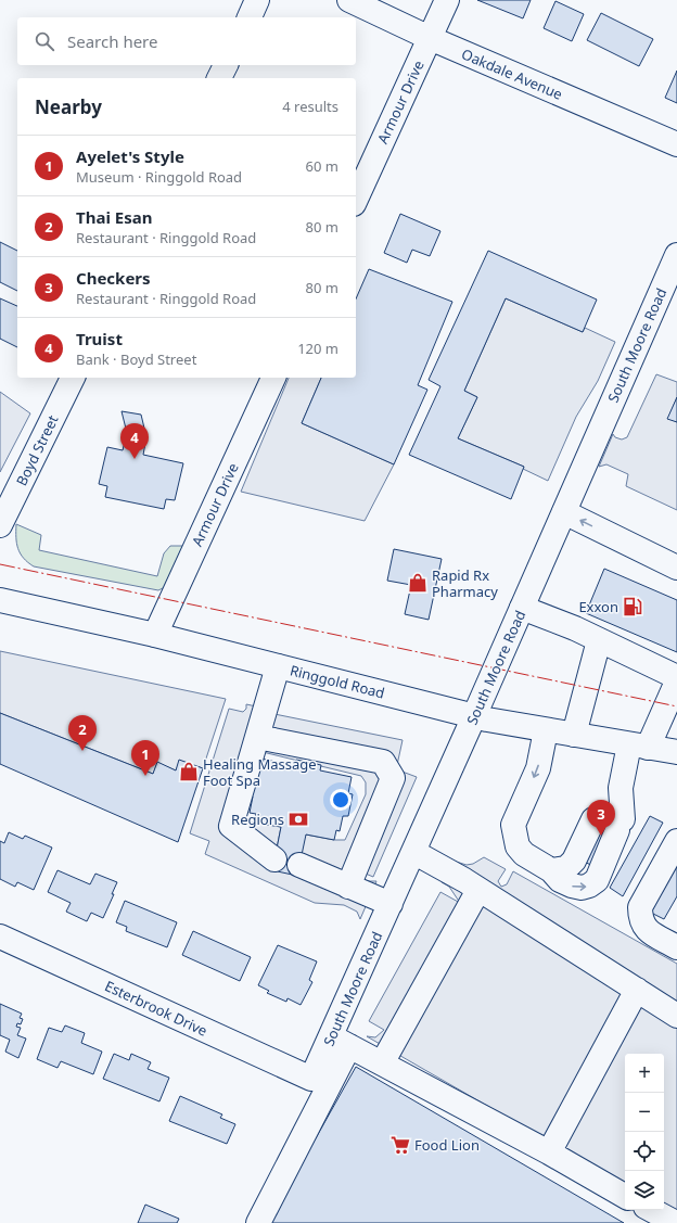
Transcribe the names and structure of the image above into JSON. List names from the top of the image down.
{
  "streets": {
    "street": [
      "Oakdale Avenue",
      "Armour Drive",
      "South Moore Road",
      "Boyd Street",
      "Ringgold Road",
      "Esterbrook Drive"
    ]
  },
  "crossings": [
    ["Oakdale Avenue", "Armour Drive"],
    ["Armour Drive", "Ringgold Road"],
    ["South Moore Road", "Ringgold Road"],
    ["South Moore Road", "Esterbrook Drive"]
  ],
  "places": {
    "shop": ["Rapid Rx Pharmacy", "Healing Massage Foot Spa"],
    "fuel station": ["Exxon"],
    "bank": ["Regions"],
    "supermarket": ["Food Lion"]
  },
  "page": {
    "search": "Search here",
    "heading": ["Nearby", "4 results"],
    "list": [
      {
        "mark": "1",
        "name": "Ayelet's Style",
        "note": "Museum · Ringgold Road",
        "value": "60 m"
      },
      {
        "mark": "2",
        "name": "Thai Esan",
        "note": "Restaurant · Ringgold Road",
        "value": "80 m"
      },
      {
        "mark": "3",
        "name": "Checkers",
        "note": "Restaurant · Ringgold Road",
        "value": "80 m"
      },
      {
        "mark": "4",
        "name": "Truist",
        "note": "Bank · Boyd Street",
        "value": "120 m"
      }
    ],
    "pins": [
      "4",
      "2",
      "1",
      "3"
    ],
    "map_buttons": ["+", "−"]
  }
}
